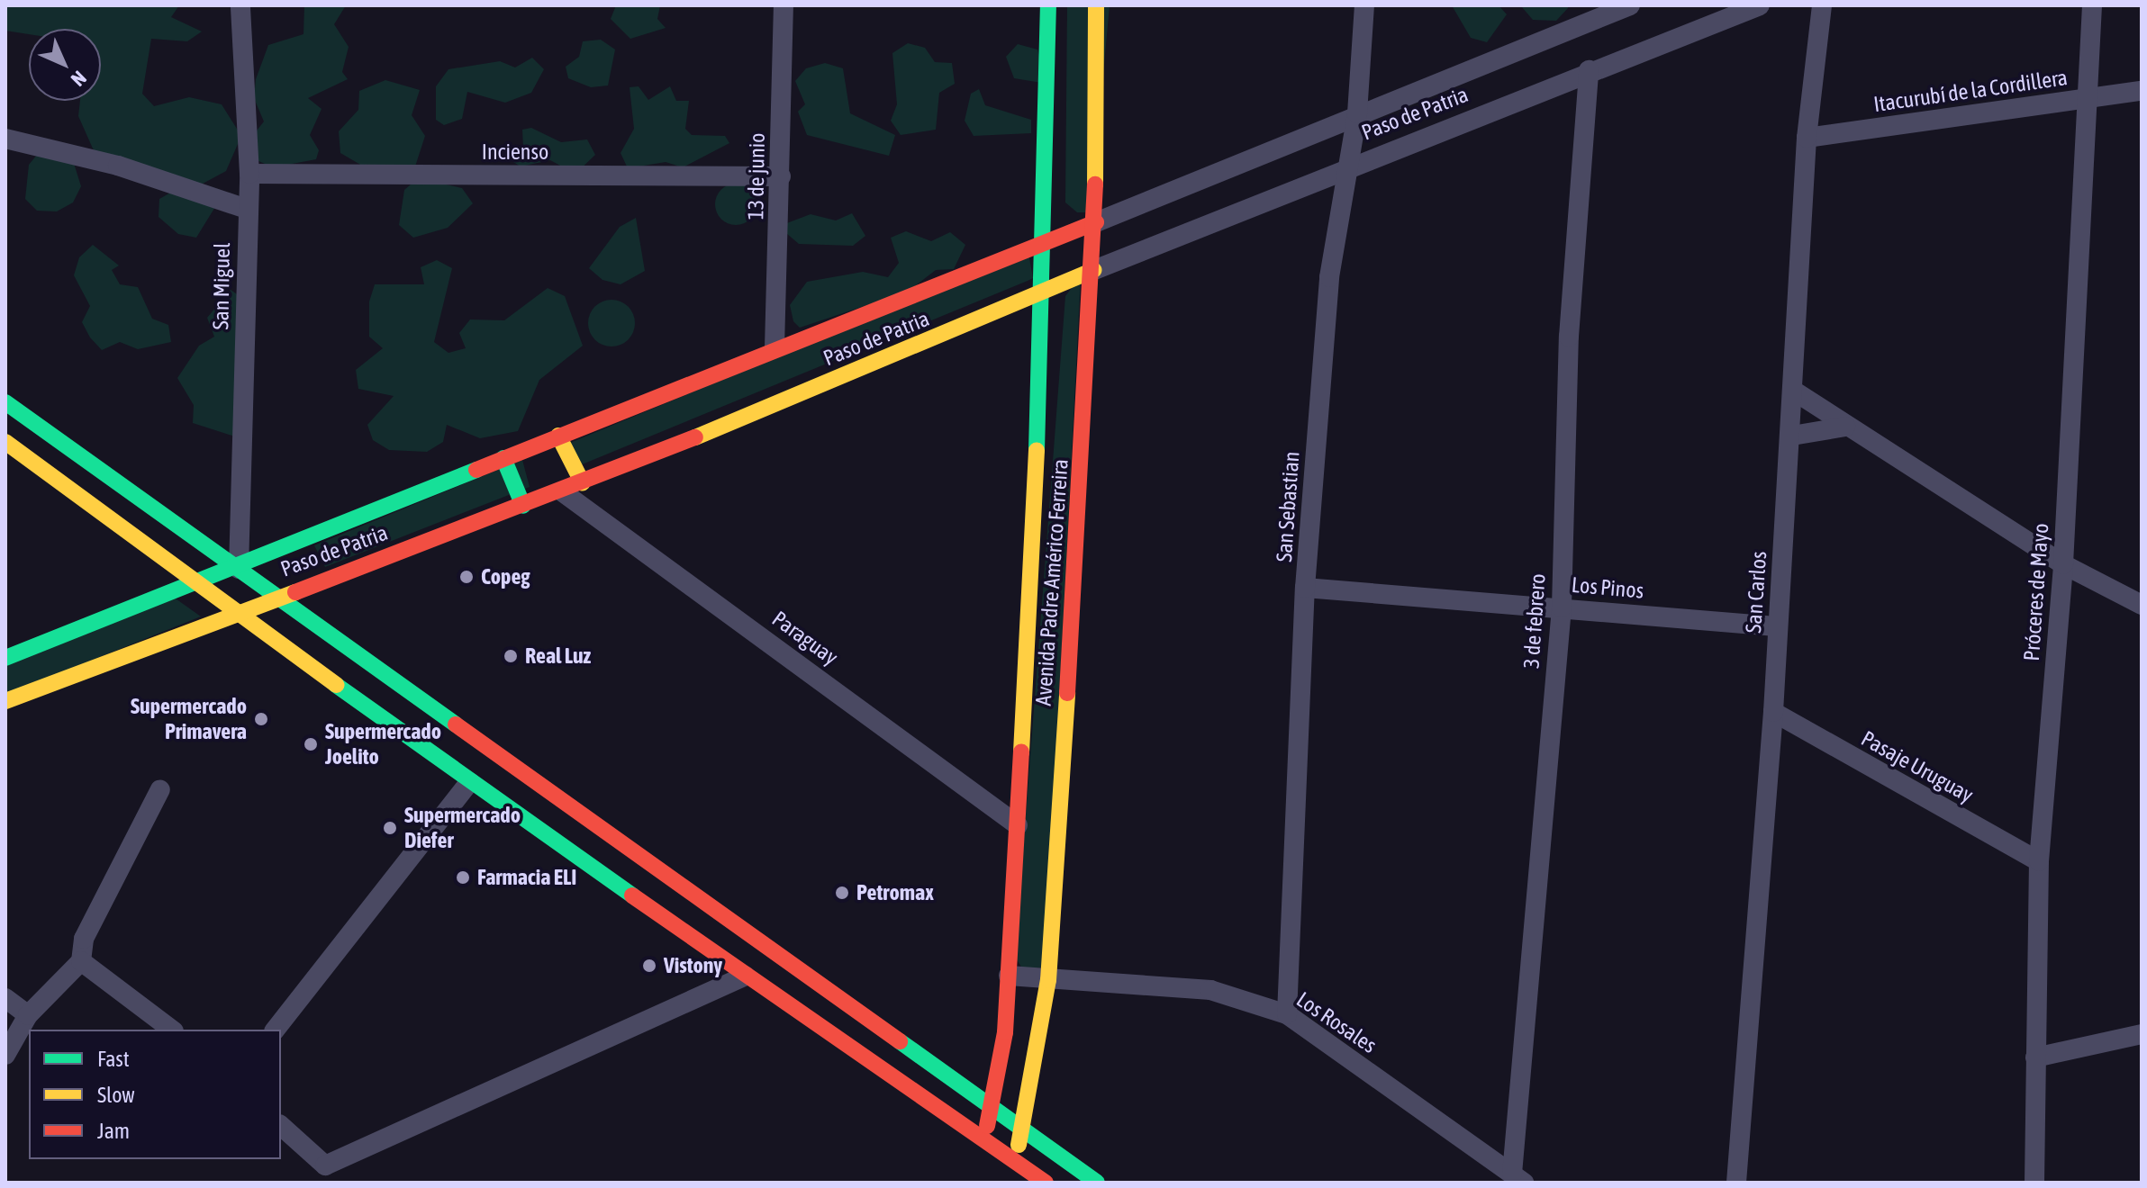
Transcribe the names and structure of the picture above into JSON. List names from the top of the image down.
{
  "streets": {
    "main road": ["Paso de Patria", "Avenida Padre Américo Ferreira"],
    "street": [
      "Itacurubí de la Cordillera",
      "Incienso",
      "13 de junio",
      "San Miguel",
      "San Sebastian",
      "Los Pinos",
      "San Carlos",
      "Próceres de Mayo",
      "3 de febrero",
      "Paraguay",
      "Pasaje Uruguay",
      "Los Rosales"
    ]
  },
  "crossings": [
    ["Itacurubí de la Cordillera", "San Carlos"],
    ["Itacurubí de la Cordillera", "Próceres de Mayo"],
    ["Paso de Patria", "13 de junio"],
    ["Paso de Patria", "San Miguel"],
    ["Paso de Patria", "San Sebastian"],
    ["Paso de Patria", "Avenida Padre Américo Ferreira"],
    ["Paso de Patria", "3 de febrero"],
    ["Paso de Patria", "Paraguay"],
    ["Incienso", "13 de junio"],
    ["Incienso", "San Miguel"],
    ["San Sebastian", "Los Pinos"],
    ["San Sebastian", "Los Rosales"],
    ["Avenida Padre Américo Ferreira", "Paraguay"],
    ["Avenida Padre Américo Ferreira", "Los Rosales"],
    ["Los Pinos", "San Carlos"],
    ["Los Pinos", "3 de febrero"],
    ["San Carlos", "Pasaje Uruguay"],
    ["Próceres de Mayo", "Pasaje Uruguay"],
    ["3 de febrero", "Los Rosales"]
  ],
  "places": [
    "Copeg",
    "Real Luz",
    "Supermercado Primavera",
    "Supermercado Joelito",
    "Supermercado Diefer",
    "Farmacia ELI",
    "Petromax",
    "Vistony"
  ],
  "legend": ["Fast", "Slow", "Jam"],
  "north": "bottom right"
}
